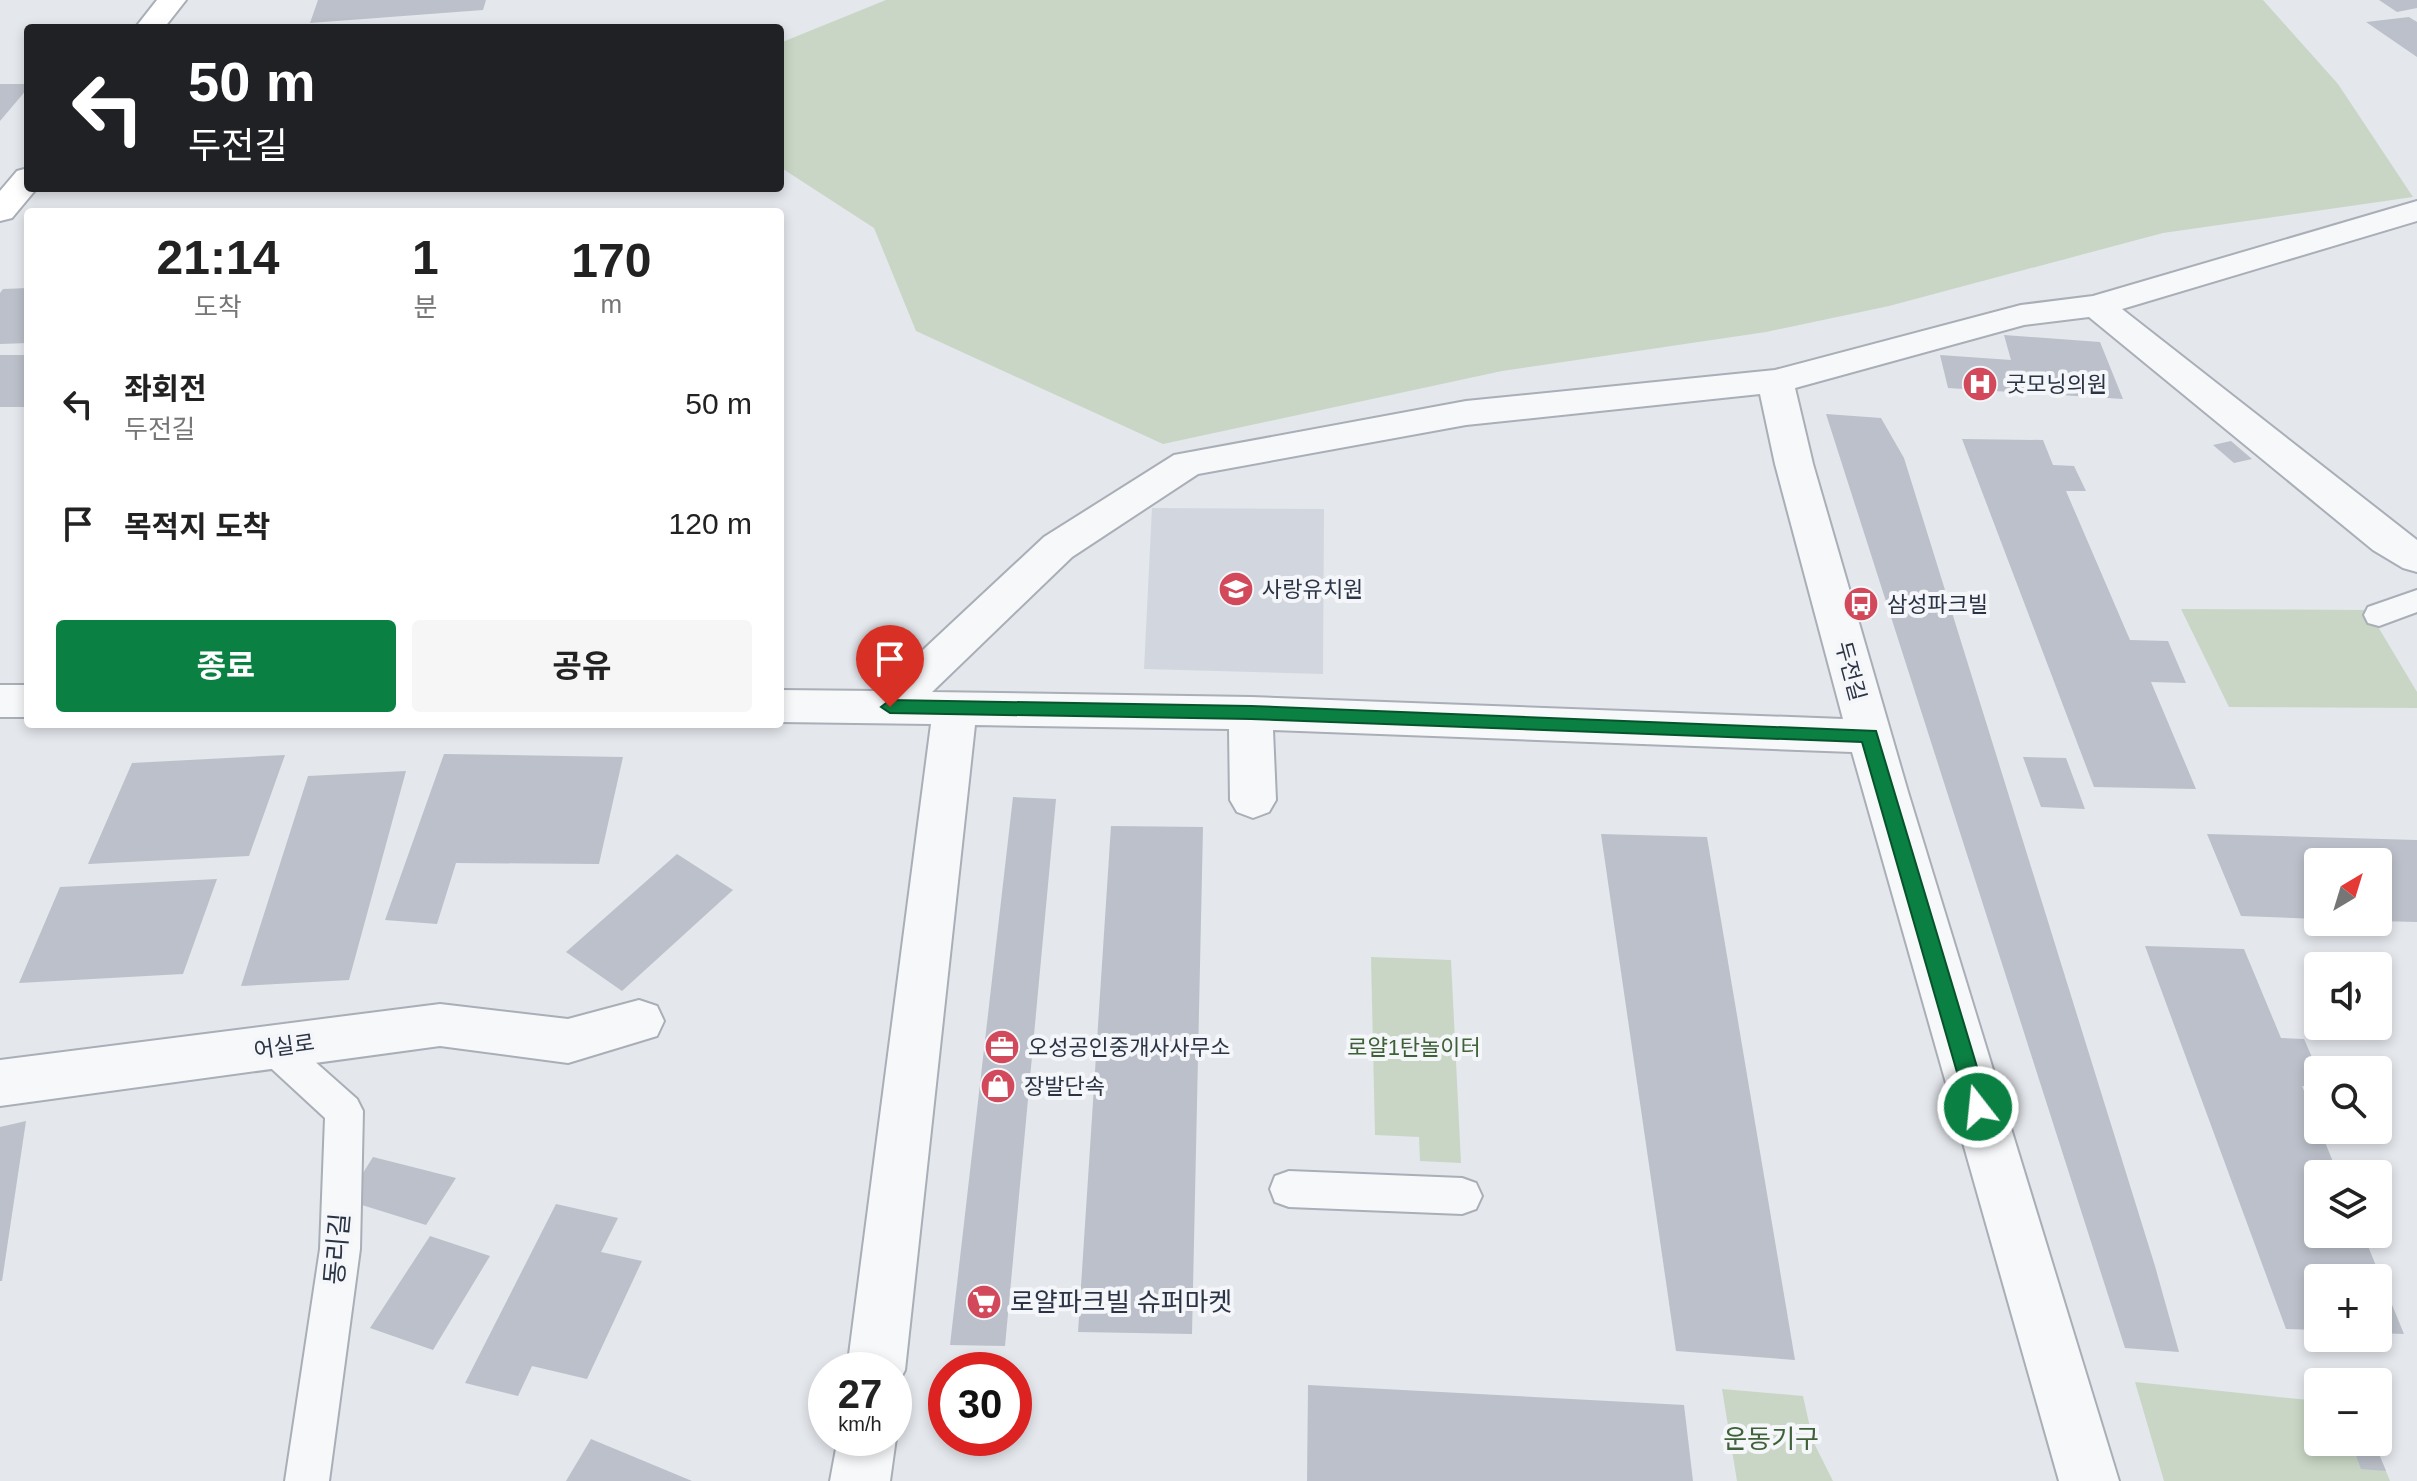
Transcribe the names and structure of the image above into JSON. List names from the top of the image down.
{
  "streets": {
    "street": ["두전길", "어실로"],
    "lane": ["동리길"]
  },
  "crossings": [
    ["어실로", "동리길"]
  ],
  "parks": ["로얄1탄놀이터", "운동기구"],
  "places": {
    "hospital": ["굿모닝의원"],
    "school or university": ["사랑유치원"],
    "bus stop": ["삼성파크빌"],
    "office": ["오성공인중개사사무소"],
    "shop": ["장발단속"],
    "supermarket": ["로얄파크빌 슈퍼마켓"]
  },
  "north": "top right",
  "page": {
    "turn": ["50 m", "두전길"],
    "eta": [
      "21:14",
      "도착",
      "1",
      "분",
      "170",
      "m"
    ],
    "list": [
      {
        "name": "좌회전",
        "note": "두전길",
        "value": "50 m"
      },
      {
        "name": "목적지 도착",
        "value": "120 m"
      }
    ],
    "buttons": ["종료", "공유"],
    "map_buttons": ["+", "−"],
    "speed": "27 km/h",
    "limit": "30"
  }
}
